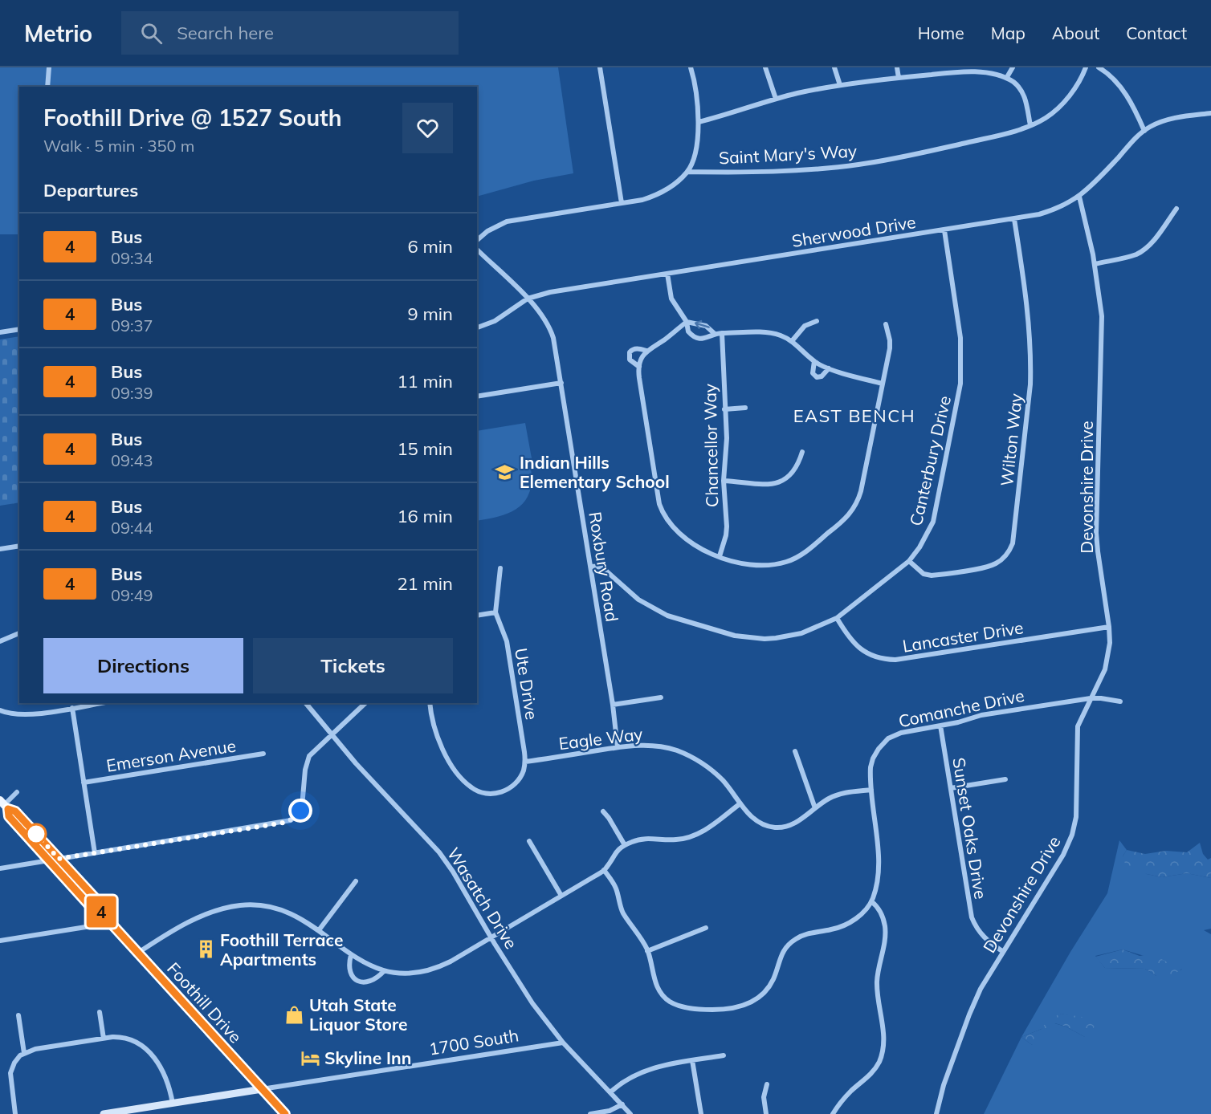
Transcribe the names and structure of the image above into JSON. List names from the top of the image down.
{
  "streets": {
    "main road": ["Foothill Drive"],
    "street": [
      "Saint Mary's Way",
      "Sherwood Drive",
      "Wilton Way",
      "Chancellor Way",
      "Canterbury Drive",
      "Devonshire Drive",
      "Roxbury Road",
      "Lancaster Drive",
      "Ute Drive",
      "Comanche Drive",
      "Eagle Way",
      "Emerson Avenue",
      "Sunset Oaks Drive",
      "Wasatch Drive",
      "1700 South"
    ]
  },
  "crossings": [
    ["Sherwood Drive", "Wilton Way"],
    ["Sherwood Drive", "Canterbury Drive"],
    ["Sherwood Drive", "Devonshire Drive"],
    ["Sherwood Drive", "Roxbury Road"],
    ["Wilton Way", "Canterbury Drive"],
    ["Canterbury Drive", "Roxbury Road"],
    ["Canterbury Drive", "Lancaster Drive"],
    ["Devonshire Drive", "Lancaster Drive"],
    ["Devonshire Drive", "Comanche Drive"],
    ["Devonshire Drive", "Sunset Oaks Drive"],
    ["Roxbury Road", "Eagle Way"],
    ["Ute Drive", "Eagle Way"],
    ["Comanche Drive", "Eagle Way"],
    ["Comanche Drive", "Sunset Oaks Drive"],
    ["Wasatch Drive", "1700 South"],
    ["Foothill Drive", "1700 South"]
  ],
  "districts": ["EAST BENCH"],
  "places": {
    "school or university": ["Indian Hills Elementary School"],
    "building": ["Foothill Terrace Apartments"],
    "shop": ["Utah State Liquor Store"],
    "hotel": ["Skyline Inn"]
  },
  "lines": ["bus line 4"],
  "page": {
    "header": "Metrio",
    "search": "Search here",
    "nav": [
      "Home",
      "Map",
      "About",
      "Contact"
    ],
    "on_map": "4",
    "heading": [
      ["Foothill Drive @ 1527 South", "Walk · 5 min · 350 m"],
      "Departures"
    ],
    "list": [
      {
        "mark": "4",
        "name": "Bus",
        "note": "09:34",
        "value": "6 min"
      },
      {
        "mark": "4",
        "name": "Bus",
        "note": "09:37",
        "value": "9 min"
      },
      {
        "mark": "4",
        "name": "Bus",
        "note": "09:39",
        "value": "11 min"
      },
      {
        "mark": "4",
        "name": "Bus",
        "note": "09:43",
        "value": "15 min"
      },
      {
        "mark": "4",
        "name": "Bus",
        "note": "09:44",
        "value": "16 min"
      },
      {
        "mark": "4",
        "name": "Bus",
        "note": "09:49",
        "value": "21 min"
      }
    ],
    "buttons": ["Directions", "Tickets"]
  }
}
